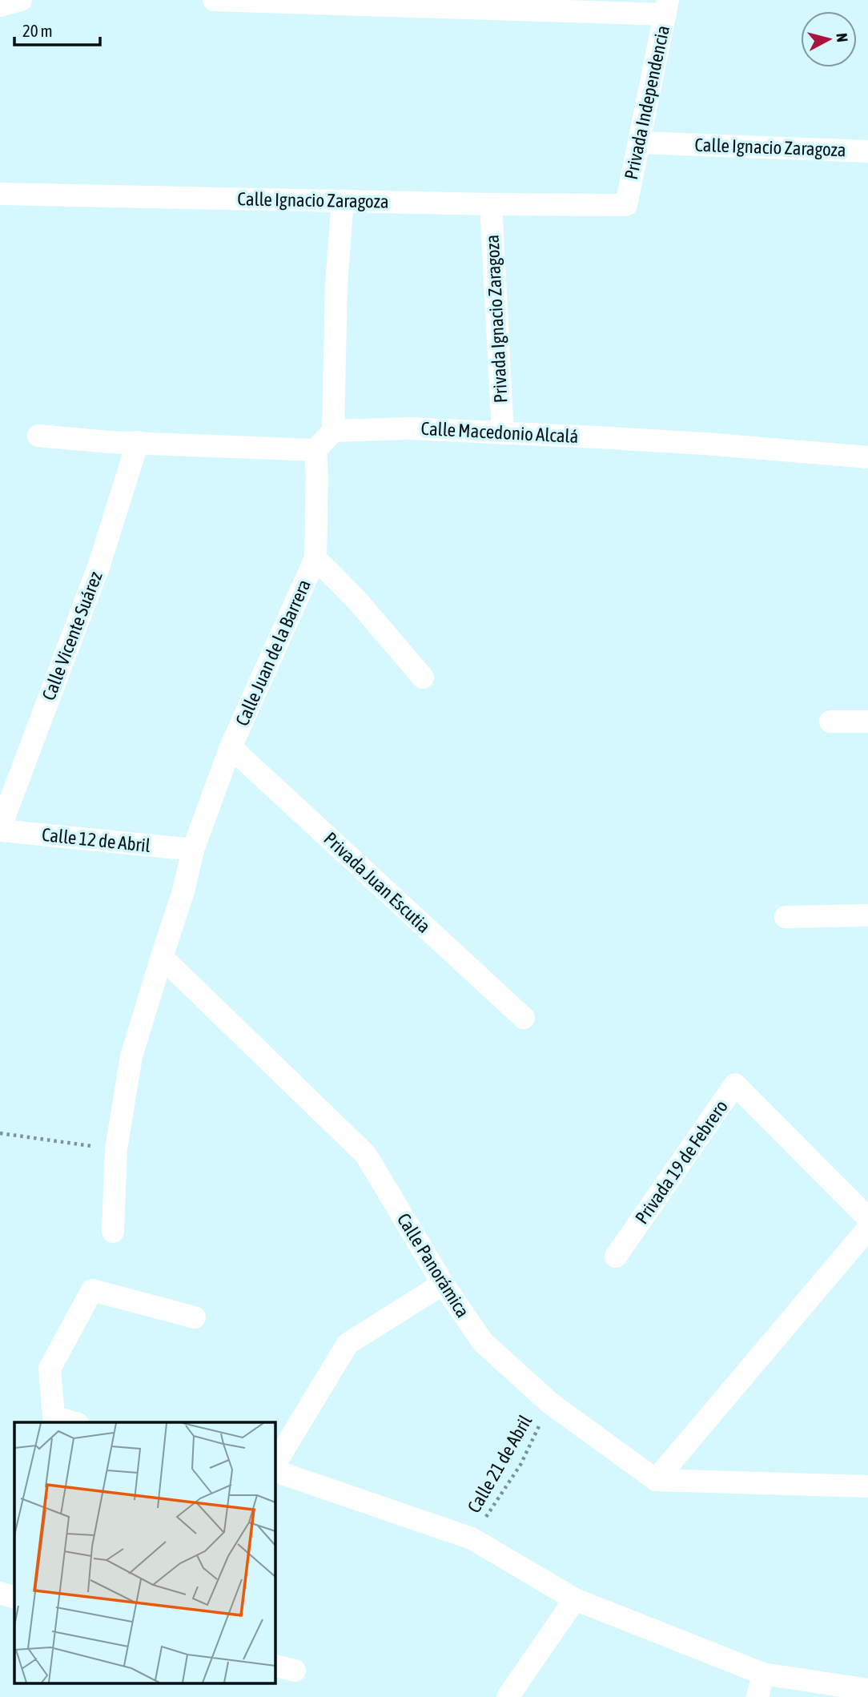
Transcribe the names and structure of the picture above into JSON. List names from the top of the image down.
{
  "streets": {
    "street": [
      "Privada Independencia",
      "Calle Ignacio Zaragoza",
      "Privada Ignacio Zaragoza",
      "Calle Macedonio Alcalá",
      "Calle Vicente Suárez",
      "Calle Juan de la Barrera",
      "Calle 12 de Abril",
      "Privada Juan Escutia",
      "Privada 19 de Febrero",
      "Calle Panorámica"
    ],
    "path": ["Calle 21 de Abril"]
  },
  "crossings": [
    ["Privada Independencia", "Calle Ignacio Zaragoza"],
    ["Calle Ignacio Zaragoza", "Privada Ignacio Zaragoza"],
    ["Privada Ignacio Zaragoza", "Calle Macedonio Alcalá"],
    ["Calle Vicente Suárez", "Calle 12 de Abril"],
    ["Calle Juan de la Barrera", "Calle 12 de Abril"],
    ["Calle Juan de la Barrera", "Privada Juan Escutia"],
    ["Calle Panorámica", "Calle 21 de Abril"]
  ],
  "scale_bar": "20 m",
  "north": "right"
}
